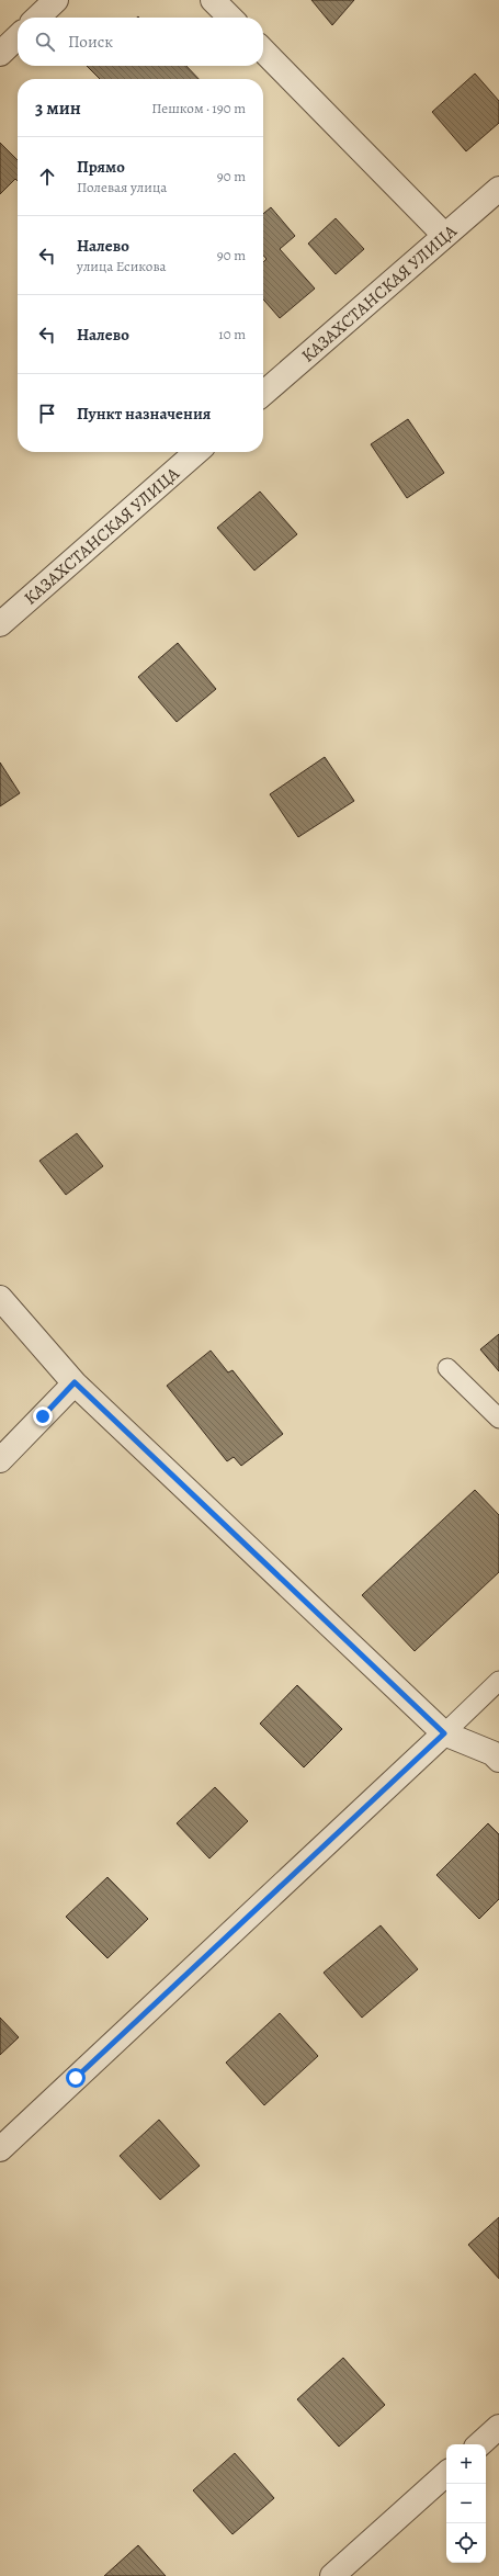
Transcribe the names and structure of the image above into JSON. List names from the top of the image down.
{
  "streets": {
    "street": ["КАЗАХСТАНСКАЯ УЛИЦА"]
  },
  "page": {
    "search": "Поиск",
    "heading": ["3 мин", "Пешком · 190 m"],
    "list": [
      ["Прямо", "Полевая улица", "90 m"],
      ["Налево", "улица Есикова", "90 m"],
      ["Налево", "10 m"],
      "Пункт назначения"
    ],
    "map_buttons": ["+", "−"]
  }
}
